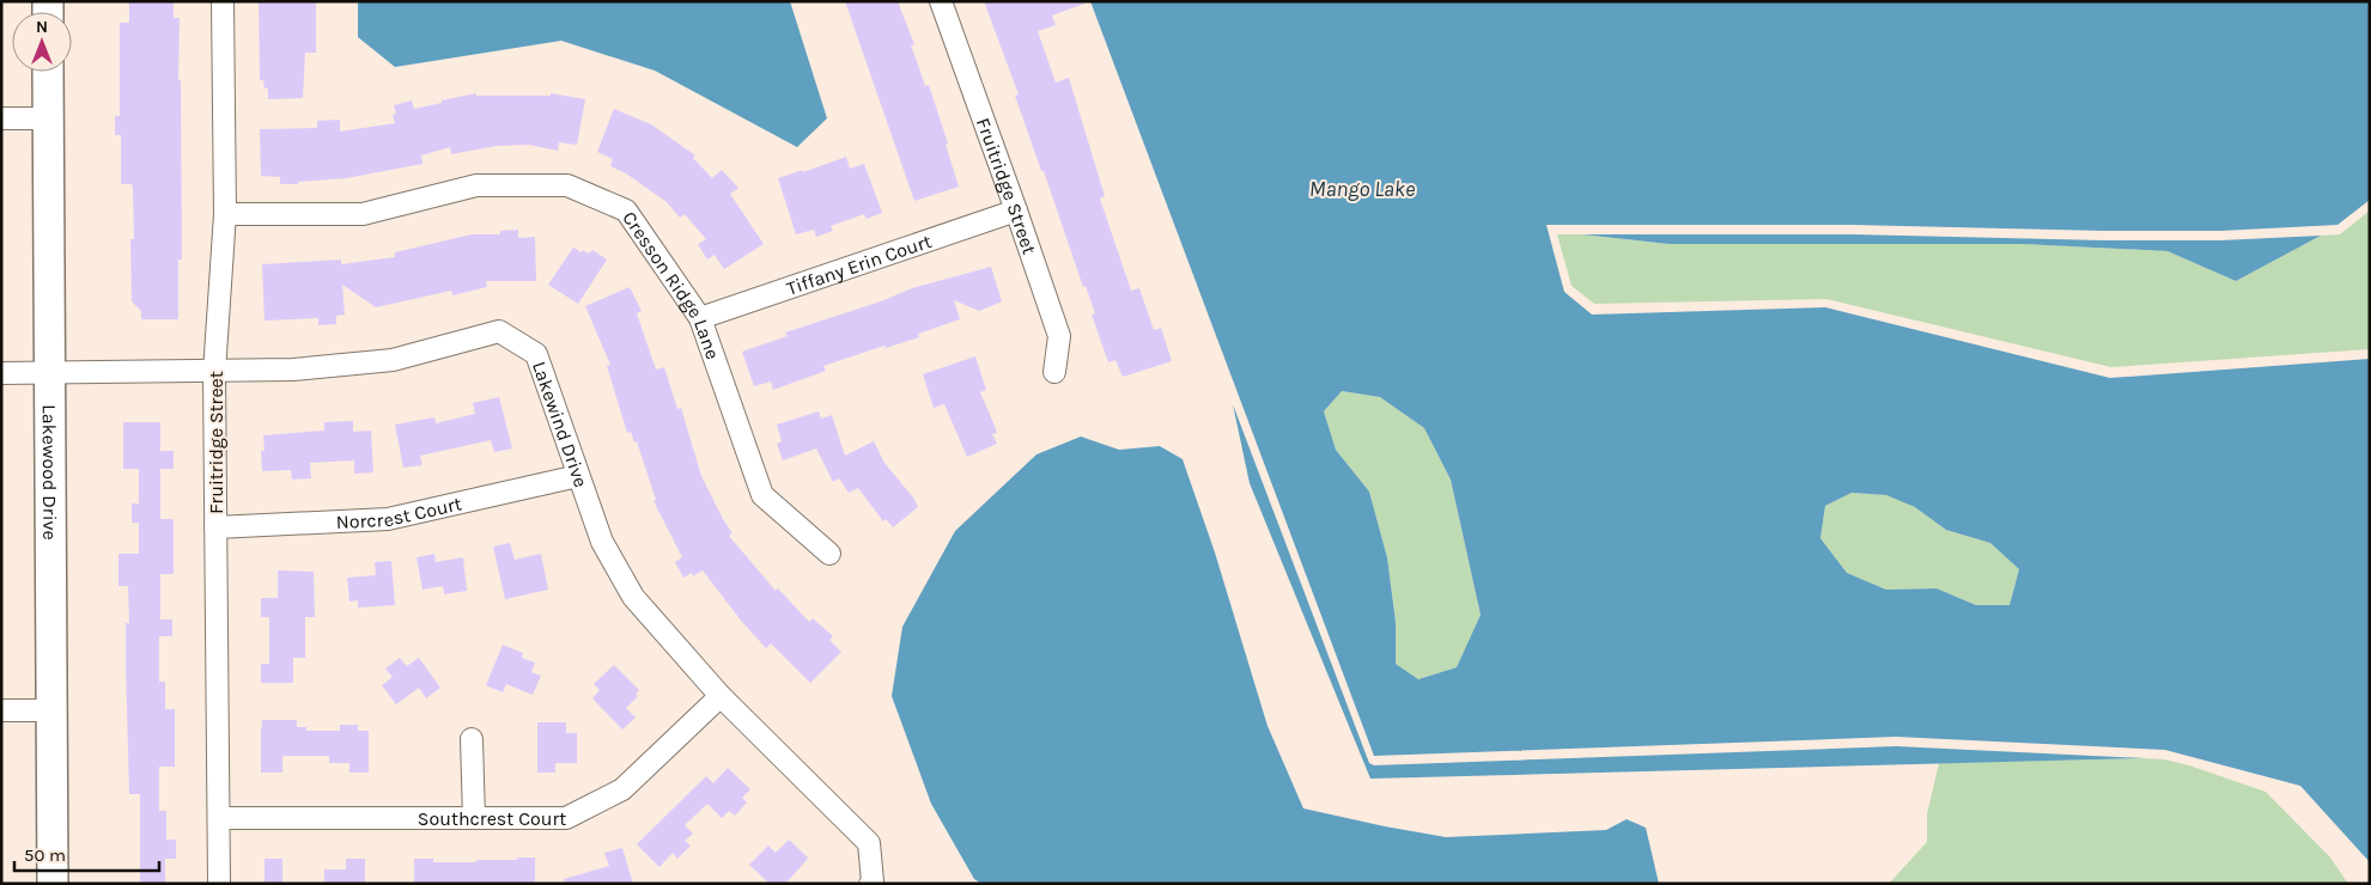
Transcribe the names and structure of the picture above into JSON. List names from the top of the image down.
{
  "streets": {
    "street": [
      "Fruitridge Street",
      "Tiffany Erin Court",
      "Cresson Ridge Lane",
      "Lakewind Drive",
      "Lakewood Drive",
      "Norcrest Court",
      "Southcrest Court"
    ]
  },
  "crossings": [
    ["Fruitridge Street", "Tiffany Erin Court"],
    ["Fruitridge Street", "Cresson Ridge Lane"],
    ["Fruitridge Street", "Lakewind Drive"],
    ["Fruitridge Street", "Norcrest Court"],
    ["Fruitridge Street", "Southcrest Court"],
    ["Tiffany Erin Court", "Cresson Ridge Lane"],
    ["Lakewind Drive", "Lakewood Drive"],
    ["Lakewind Drive", "Norcrest Court"],
    ["Lakewind Drive", "Southcrest Court"]
  ],
  "water": ["Mango Lake"],
  "scale_bar": "50 m",
  "north": "top"
}
